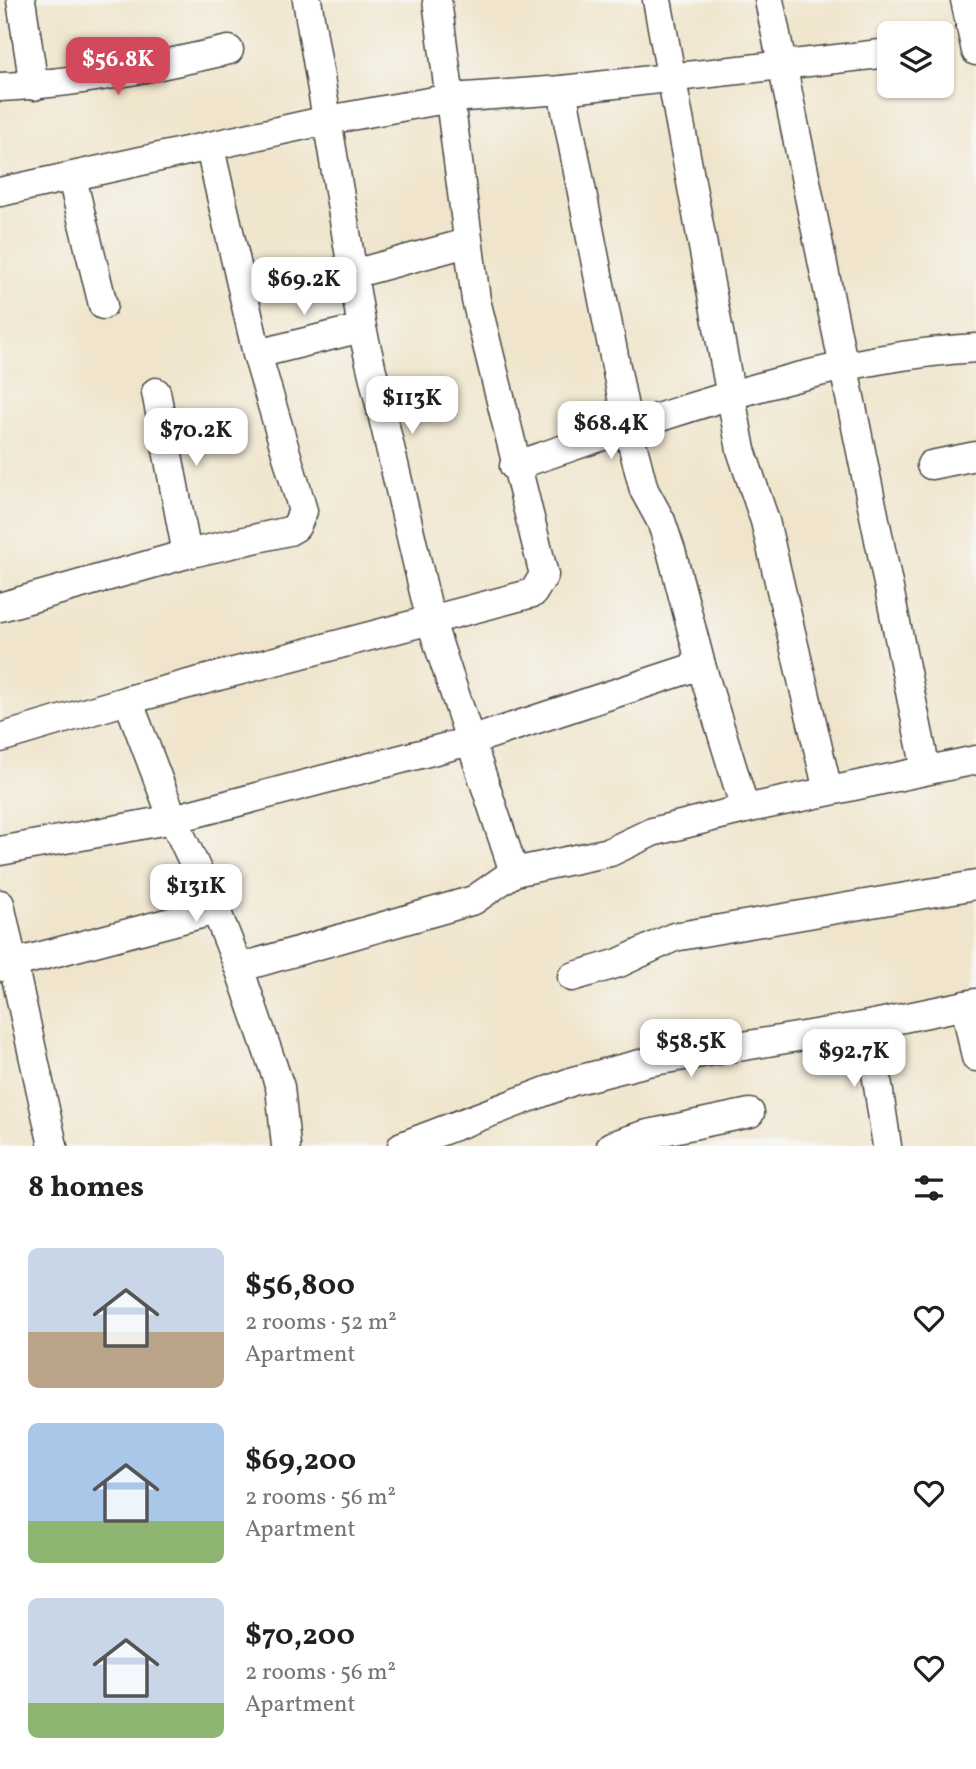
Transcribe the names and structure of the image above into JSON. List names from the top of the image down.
{
  "page": {
    "price": [
      "$56.8K",
      "$69.2K",
      "$113K",
      "$68.4K",
      "$70.2K",
      "$131K",
      "$58.5K",
      "$92.7K"
    ],
    "heading": "8 homes",
    "list": [
      {
        "name": "$56,800",
        "note": "2 rooms · 52 m² · Apartment"
      },
      {
        "name": "$69,200",
        "note": "2 rooms · 56 m² · Apartment"
      },
      {
        "name": "$70,200",
        "note": "2 rooms · 56 m² · Apartment"
      }
    ]
  }
}
